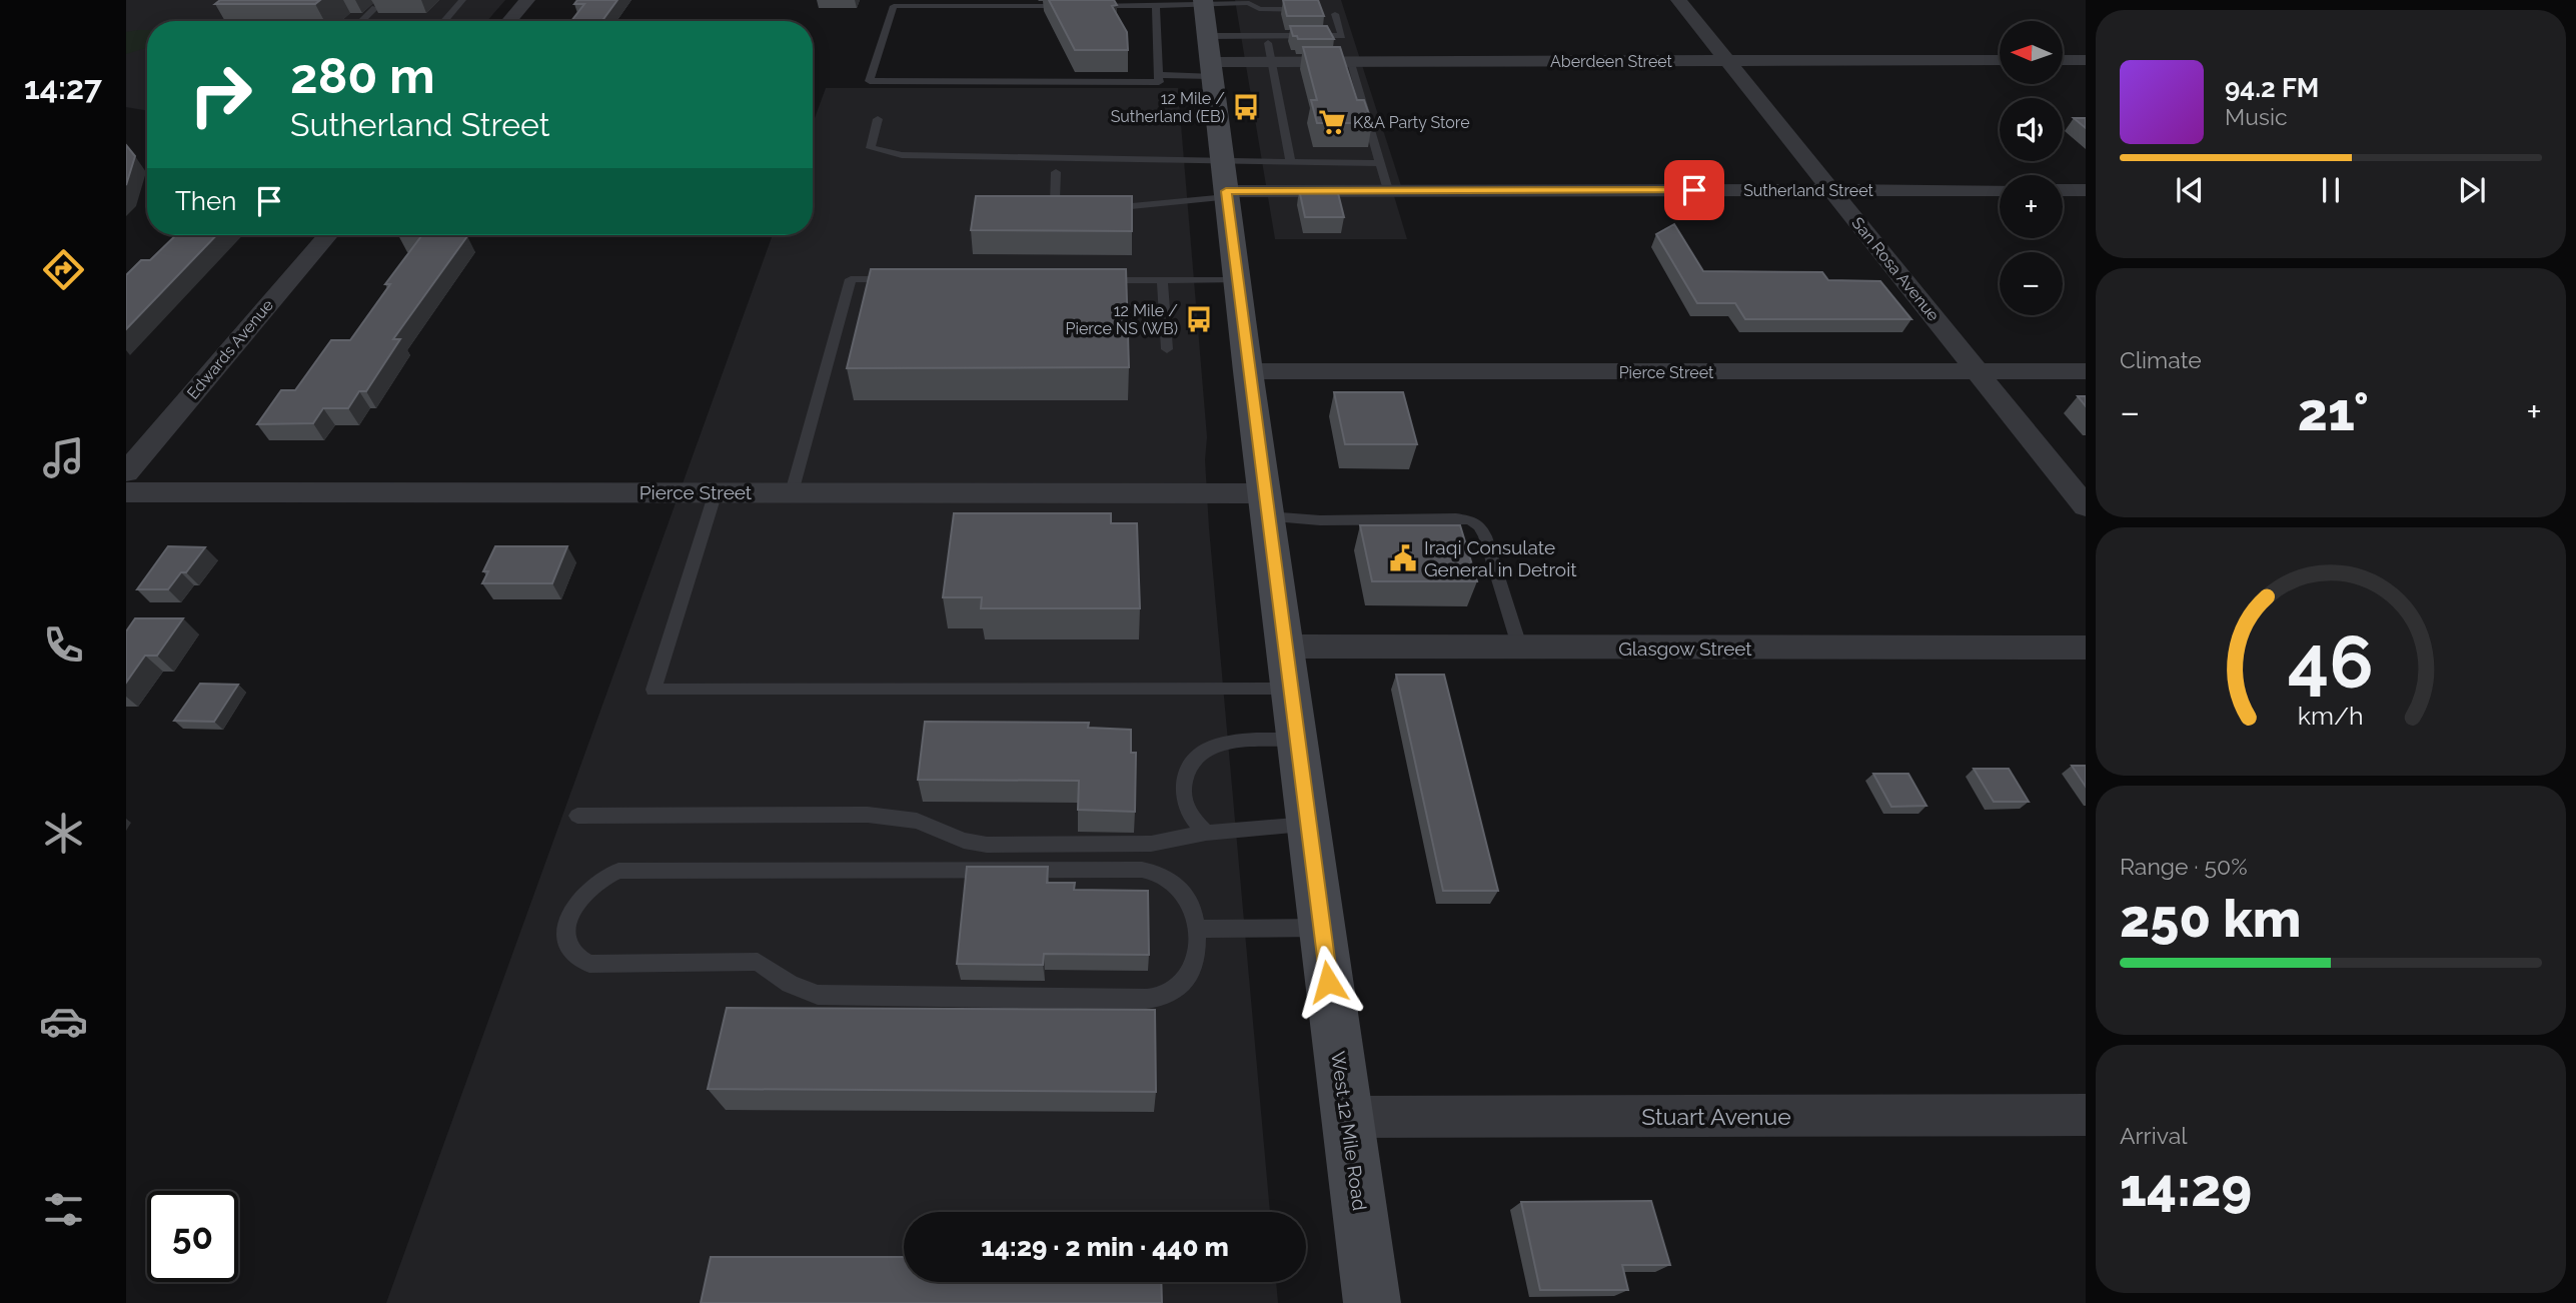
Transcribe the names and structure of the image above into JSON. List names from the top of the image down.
{
  "streets": {
    "main road": ["West 12 Mile Road"],
    "street": [
      "Aberdeen Street",
      "Sutherland Street",
      "San Rosa Avenue",
      "Edwards Avenue",
      "Pierce Street",
      "Glasgow Street",
      "Stuart Avenue"
    ]
  },
  "crossings": [
    ["Aberdeen Street", "San Rosa Avenue"],
    ["Aberdeen Street", "West 12 Mile Road"],
    ["Sutherland Street", "San Rosa Avenue"],
    ["Sutherland Street", "West 12 Mile Road"],
    ["San Rosa Avenue", "Pierce Street"],
    ["Pierce Street", "West 12 Mile Road"],
    ["Glasgow Street", "West 12 Mile Road"],
    ["Stuart Avenue", "West 12 Mile Road"]
  ],
  "places": {
    "bus stop": ["12 Mile / Sutherland (EB)", "12 Mile / Pierce NS (WB)"],
    "supermarket": ["K&A Party Store"],
    "public building": ["Iraqi Consulate General in Detroit"]
  },
  "north": "left",
  "page": {
    "tabs": "14:27",
    "map_buttons": ["+", "−"],
    "turn": ["280 m", "Sutherland Street"],
    "song": ["94.2 FM", "Music"],
    "then": "Then",
    "tile": [
      "Climate",
      ["Range · 50%", "250 km"],
      ["Arrival", "14:29"]
    ],
    "heat": ["−", "21°", "+"],
    "limit": "50",
    "trip": "14:29 · 2 min · 440 m",
    "gauge": ["46", "km/h"]
  }
}
